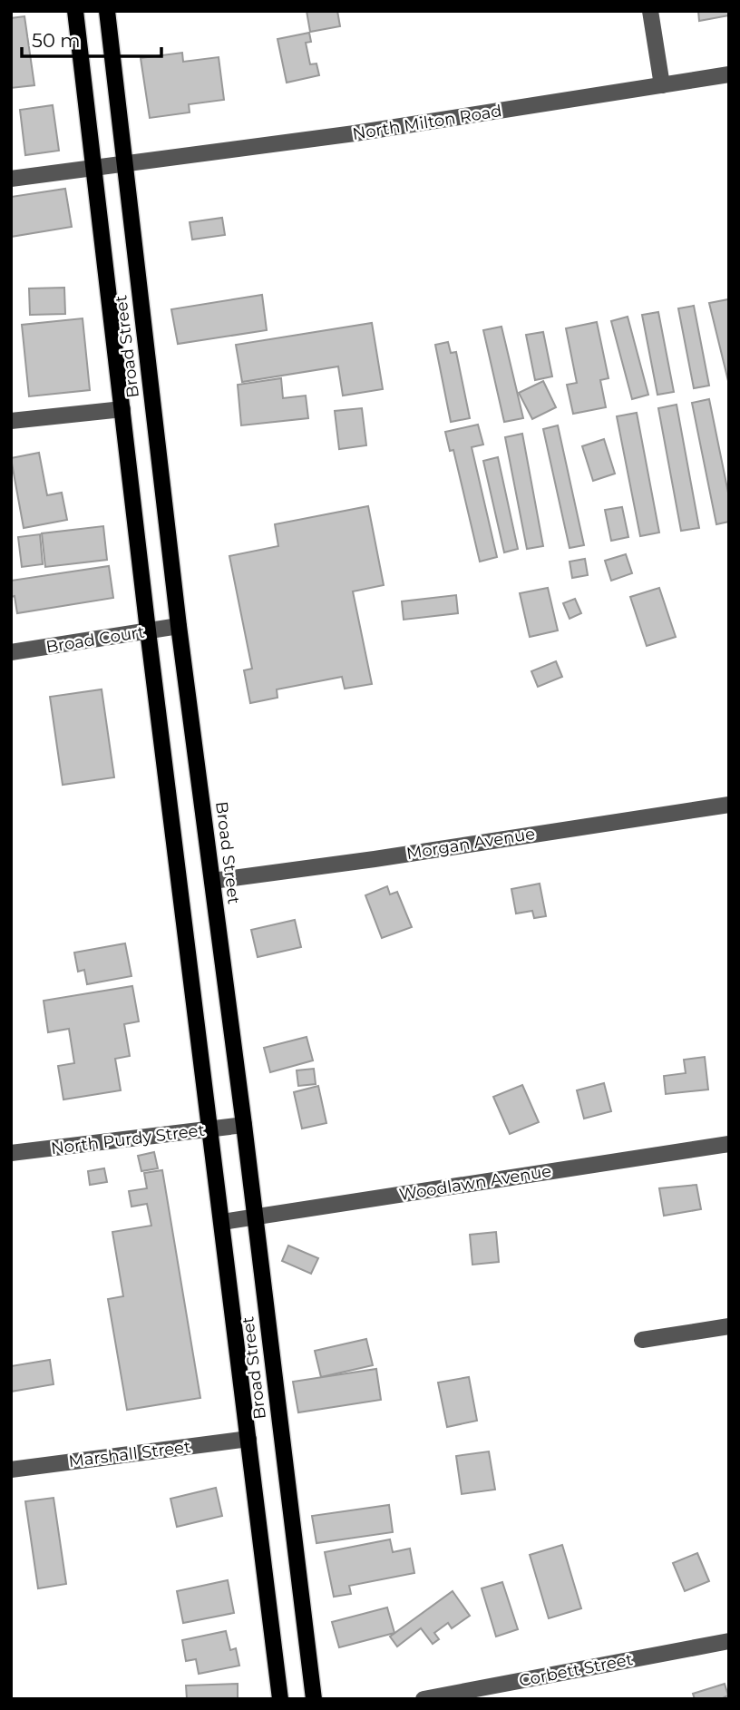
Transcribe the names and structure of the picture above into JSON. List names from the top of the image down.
{
  "streets": {
    "main road": ["Broad Street"],
    "street": [
      "North Milton Road",
      "Broad Court",
      "Morgan Avenue",
      "North Purdy Street",
      "Woodlawn Avenue",
      "Marshall Street",
      "Corbett Street"
    ]
  },
  "crossings": [
    ["North Milton Road", "Broad Street"],
    ["Broad Street", "Broad Court"],
    ["Broad Street", "Morgan Avenue"],
    ["Broad Street", "North Purdy Street"],
    ["Broad Street", "Woodlawn Avenue"],
    ["Broad Street", "Marshall Street"]
  ],
  "scale_bar": "50 m"
}
